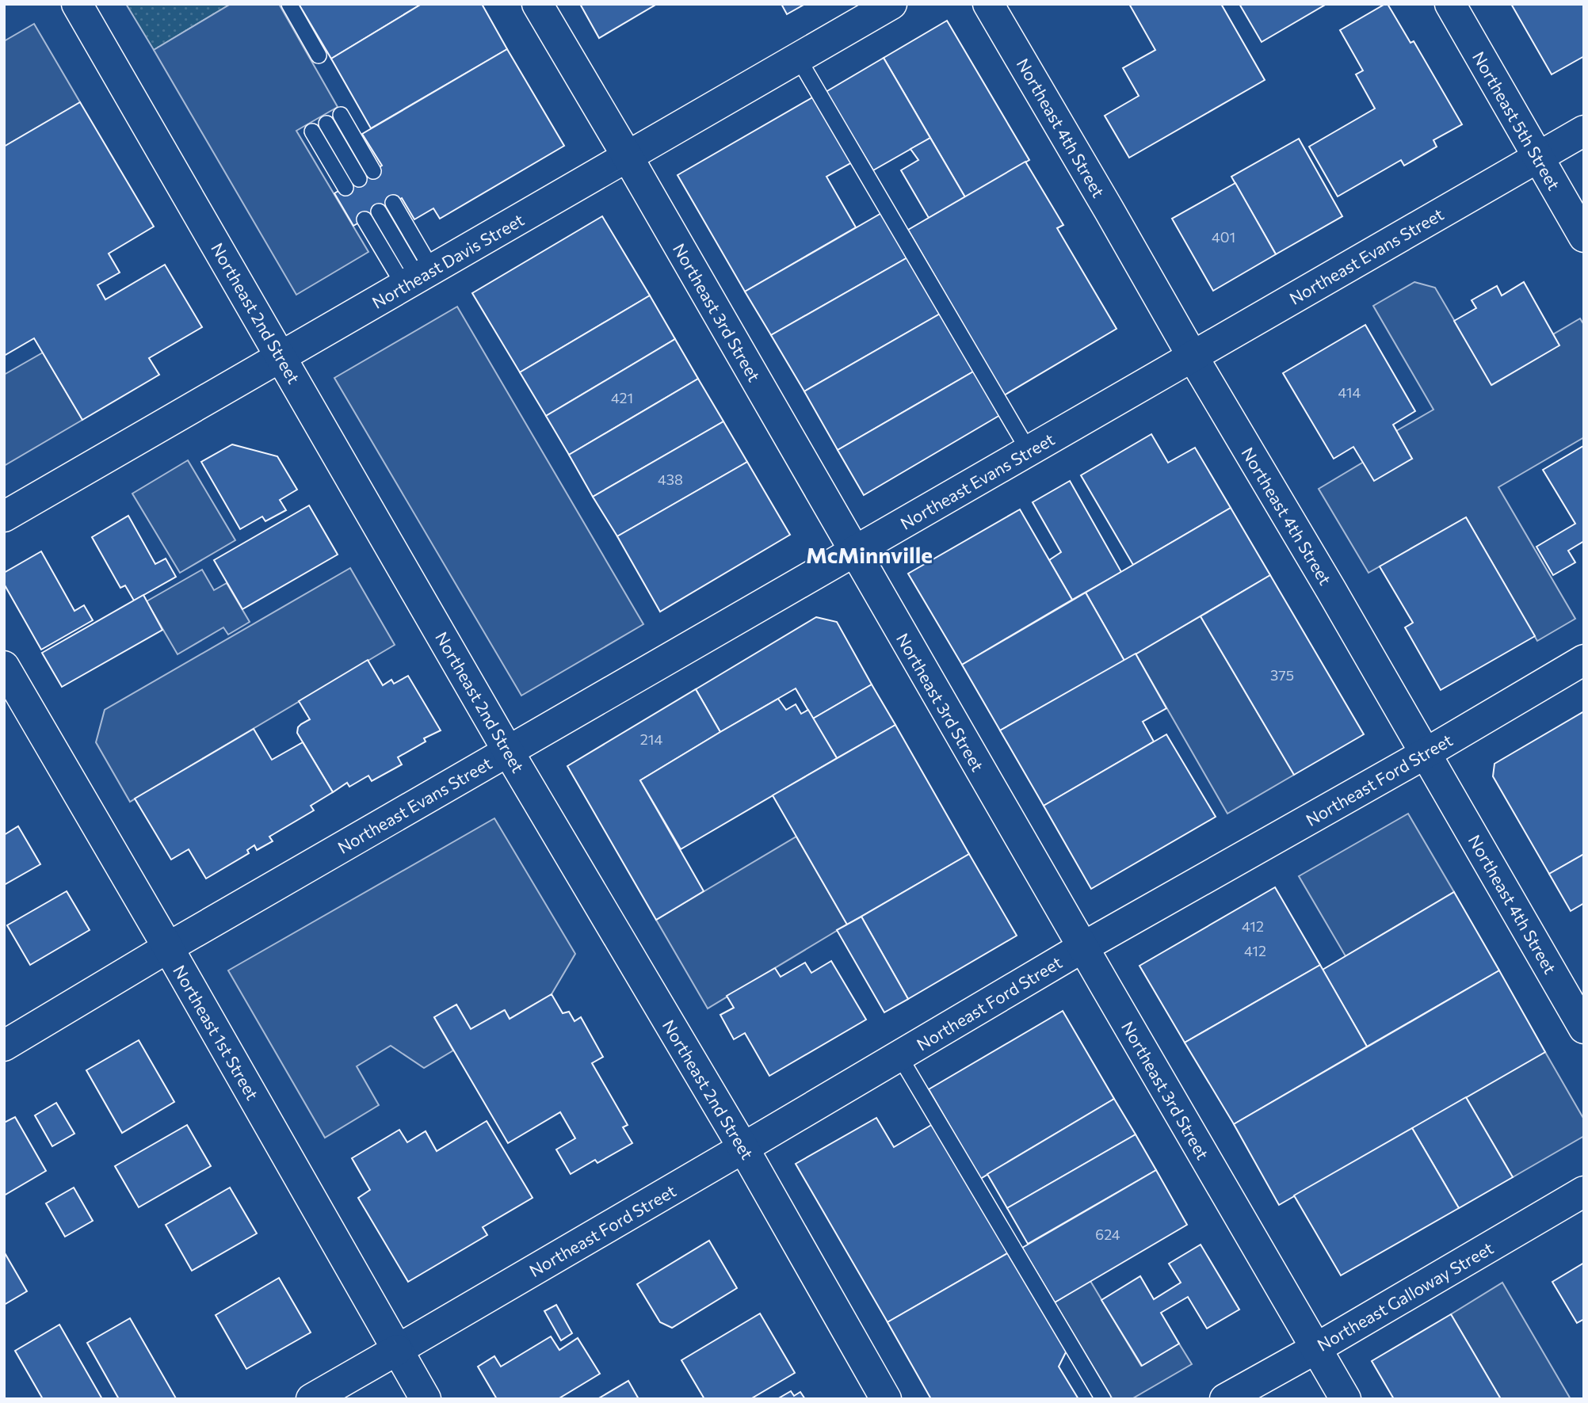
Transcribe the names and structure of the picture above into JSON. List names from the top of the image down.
{
  "streets": {
    "street": [
      "Northeast 5th Street",
      "Northeast 4th Street",
      "Northeast Evans Street",
      "Northeast Davis Street",
      "Northeast 3rd Street",
      "Northeast 2nd Street",
      "Northeast Ford Street",
      "Northeast 1st Street",
      "Northeast Galloway Street"
    ]
  },
  "crossings": [
    ["Northeast 5th Street", "Northeast Evans Street"],
    ["Northeast 4th Street", "Northeast Evans Street"],
    ["Northeast 4th Street", "Northeast Ford Street"],
    ["Northeast Evans Street", "Northeast 3rd Street"],
    ["Northeast Evans Street", "Northeast 2nd Street"],
    ["Northeast Evans Street", "Northeast 1st Street"],
    ["Northeast Davis Street", "Northeast 3rd Street"],
    ["Northeast Davis Street", "Northeast 2nd Street"],
    ["Northeast 3rd Street", "Northeast Ford Street"],
    ["Northeast 3rd Street", "Northeast Galloway Street"],
    ["Northeast 2nd Street", "Northeast Ford Street"],
    ["Northeast Ford Street", "Northeast 1st Street"]
  ],
  "districts": ["McMinnville"],
  "house_numbers": [
    "401",
    "414",
    "421",
    "438",
    "375",
    "214",
    "412",
    "412",
    "624"
  ]
}
